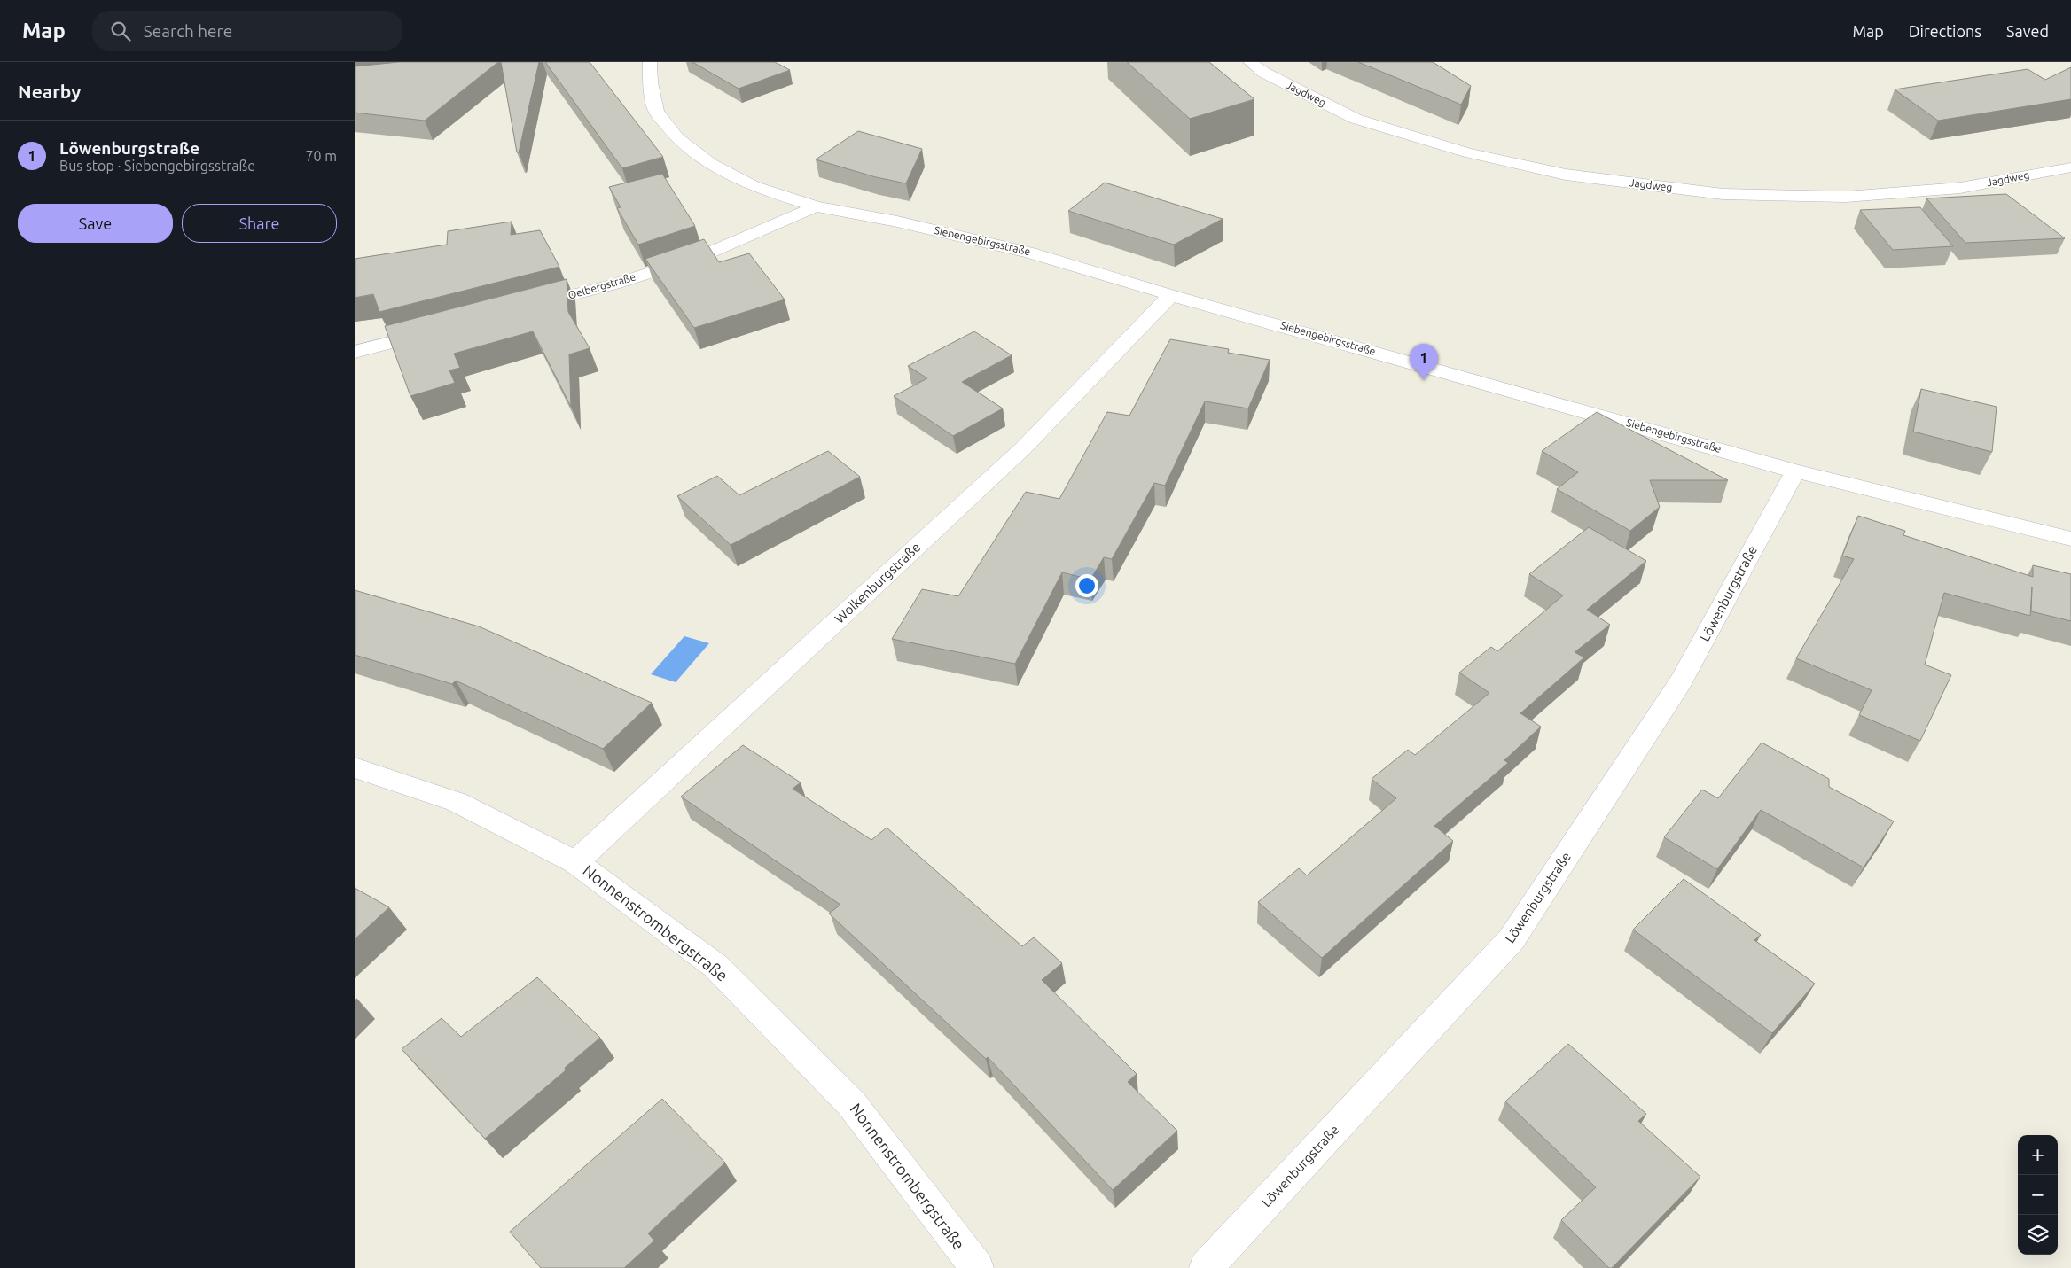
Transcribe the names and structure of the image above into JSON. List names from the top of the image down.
{
  "streets": {
    "street": [
      "Jagdweg",
      "Siebengebirgsstraße",
      "Oelbergstraße",
      "Wolkenburgstraße",
      "Löwenburgstraße",
      "Nonnenstrombergstraße"
    ]
  },
  "crossings": [
    ["Siebengebirgsstraße", "Oelbergstraße"],
    ["Siebengebirgsstraße", "Wolkenburgstraße"],
    ["Siebengebirgsstraße", "Löwenburgstraße"],
    ["Wolkenburgstraße", "Nonnenstrombergstraße"]
  ],
  "page": {
    "header": "Map",
    "search": "Search here",
    "nav": ["Map", "Directions", "Saved"],
    "heading": "Nearby",
    "list": [
      {
        "mark": "1",
        "name": "Löwenburgstraße",
        "note": "Bus stop · Siebengebirgsstraße",
        "value": "70 m"
      }
    ],
    "buttons": ["Save", "Share"],
    "pins": "1",
    "map_buttons": ["+", "−"]
  }
}
